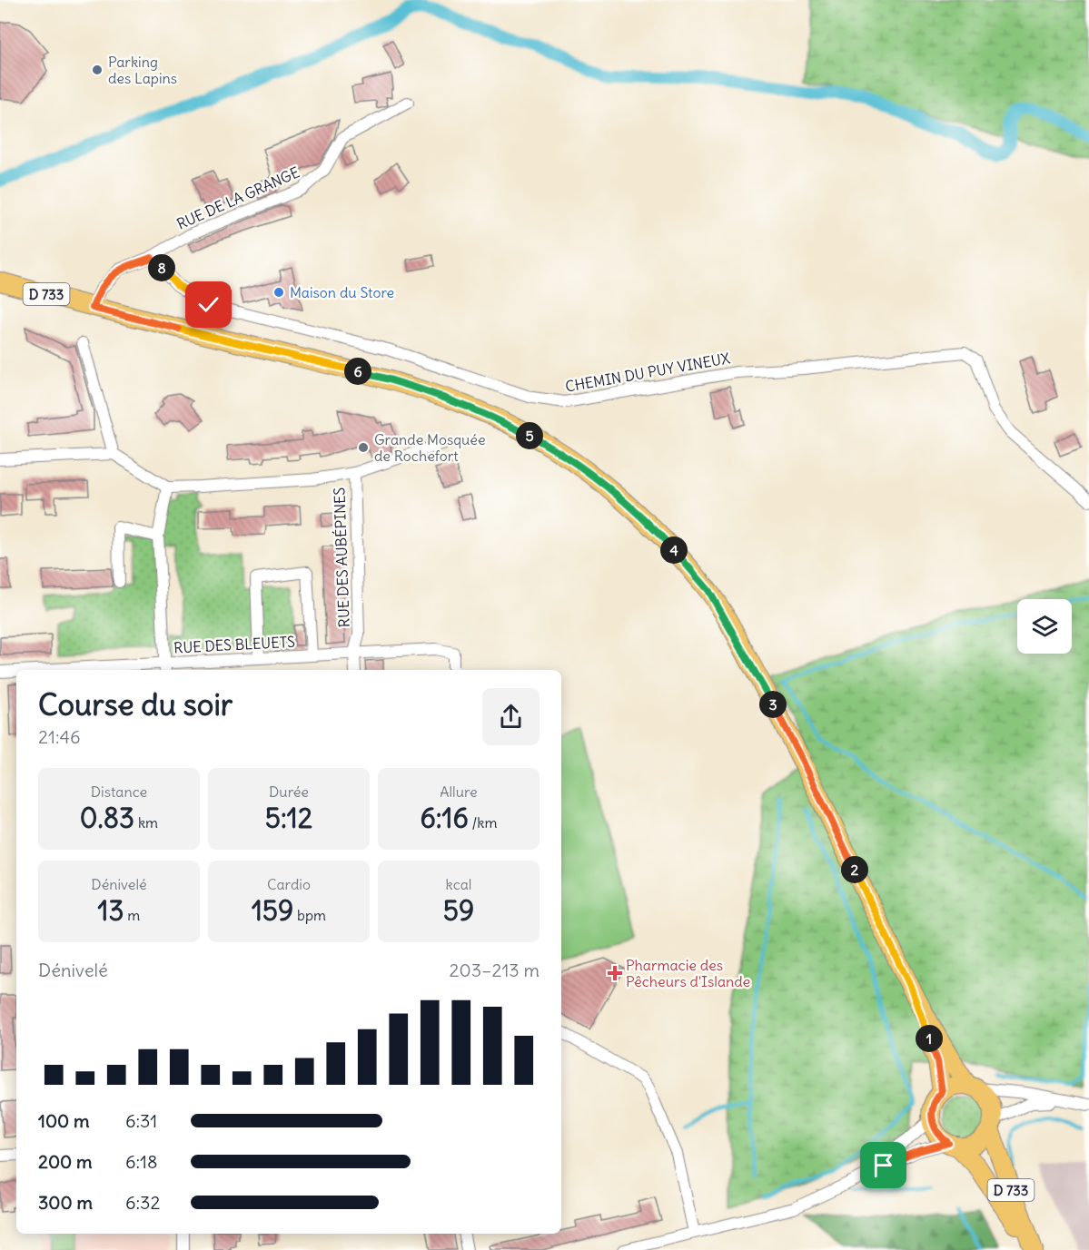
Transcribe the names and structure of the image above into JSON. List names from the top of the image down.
{
  "streets": {
    "main road": ["D 733"],
    "street": [
      "RUE DE LA GRANGE",
      "CHEMIN DU PUY VINEUX",
      "RUE DES AUBÉPINES",
      "RUE DES BLEUETS"
    ]
  },
  "crossings": [
    ["RUE DE LA GRANGE", "CHEMIN DU PUY VINEUX"],
    ["RUE DES AUBÉPINES", "RUE DES BLEUETS"]
  ],
  "places": {
    "other": ["Parking des Lapins", "Maison du Store", "Grande Mosquée de Rochefort"],
    "health": ["Pharmacie des Pêcheurs d'Islande"]
  },
  "page": {
    "pins": [
      "8",
      "6",
      "5",
      "4",
      "3",
      "2",
      "1"
    ],
    "heading": ["Course du soir", "21:46"],
    "stats": [
      ["Distance", "0.83 km"],
      ["Durée", "5:12"],
      ["Allure", "6:16 /km"],
      ["Dénivelé", "13 m"],
      ["Cardio", "159 bpm"],
      ["kcal", "59"]
    ],
    "chart": ["Dénivelé", "203–213 m"],
    "list": [
      {
        "name": "100 m",
        "note": "6:31"
      },
      {
        "name": "200 m",
        "note": "6:18"
      },
      {
        "name": "300 m",
        "note": "6:32"
      }
    ]
  }
}
